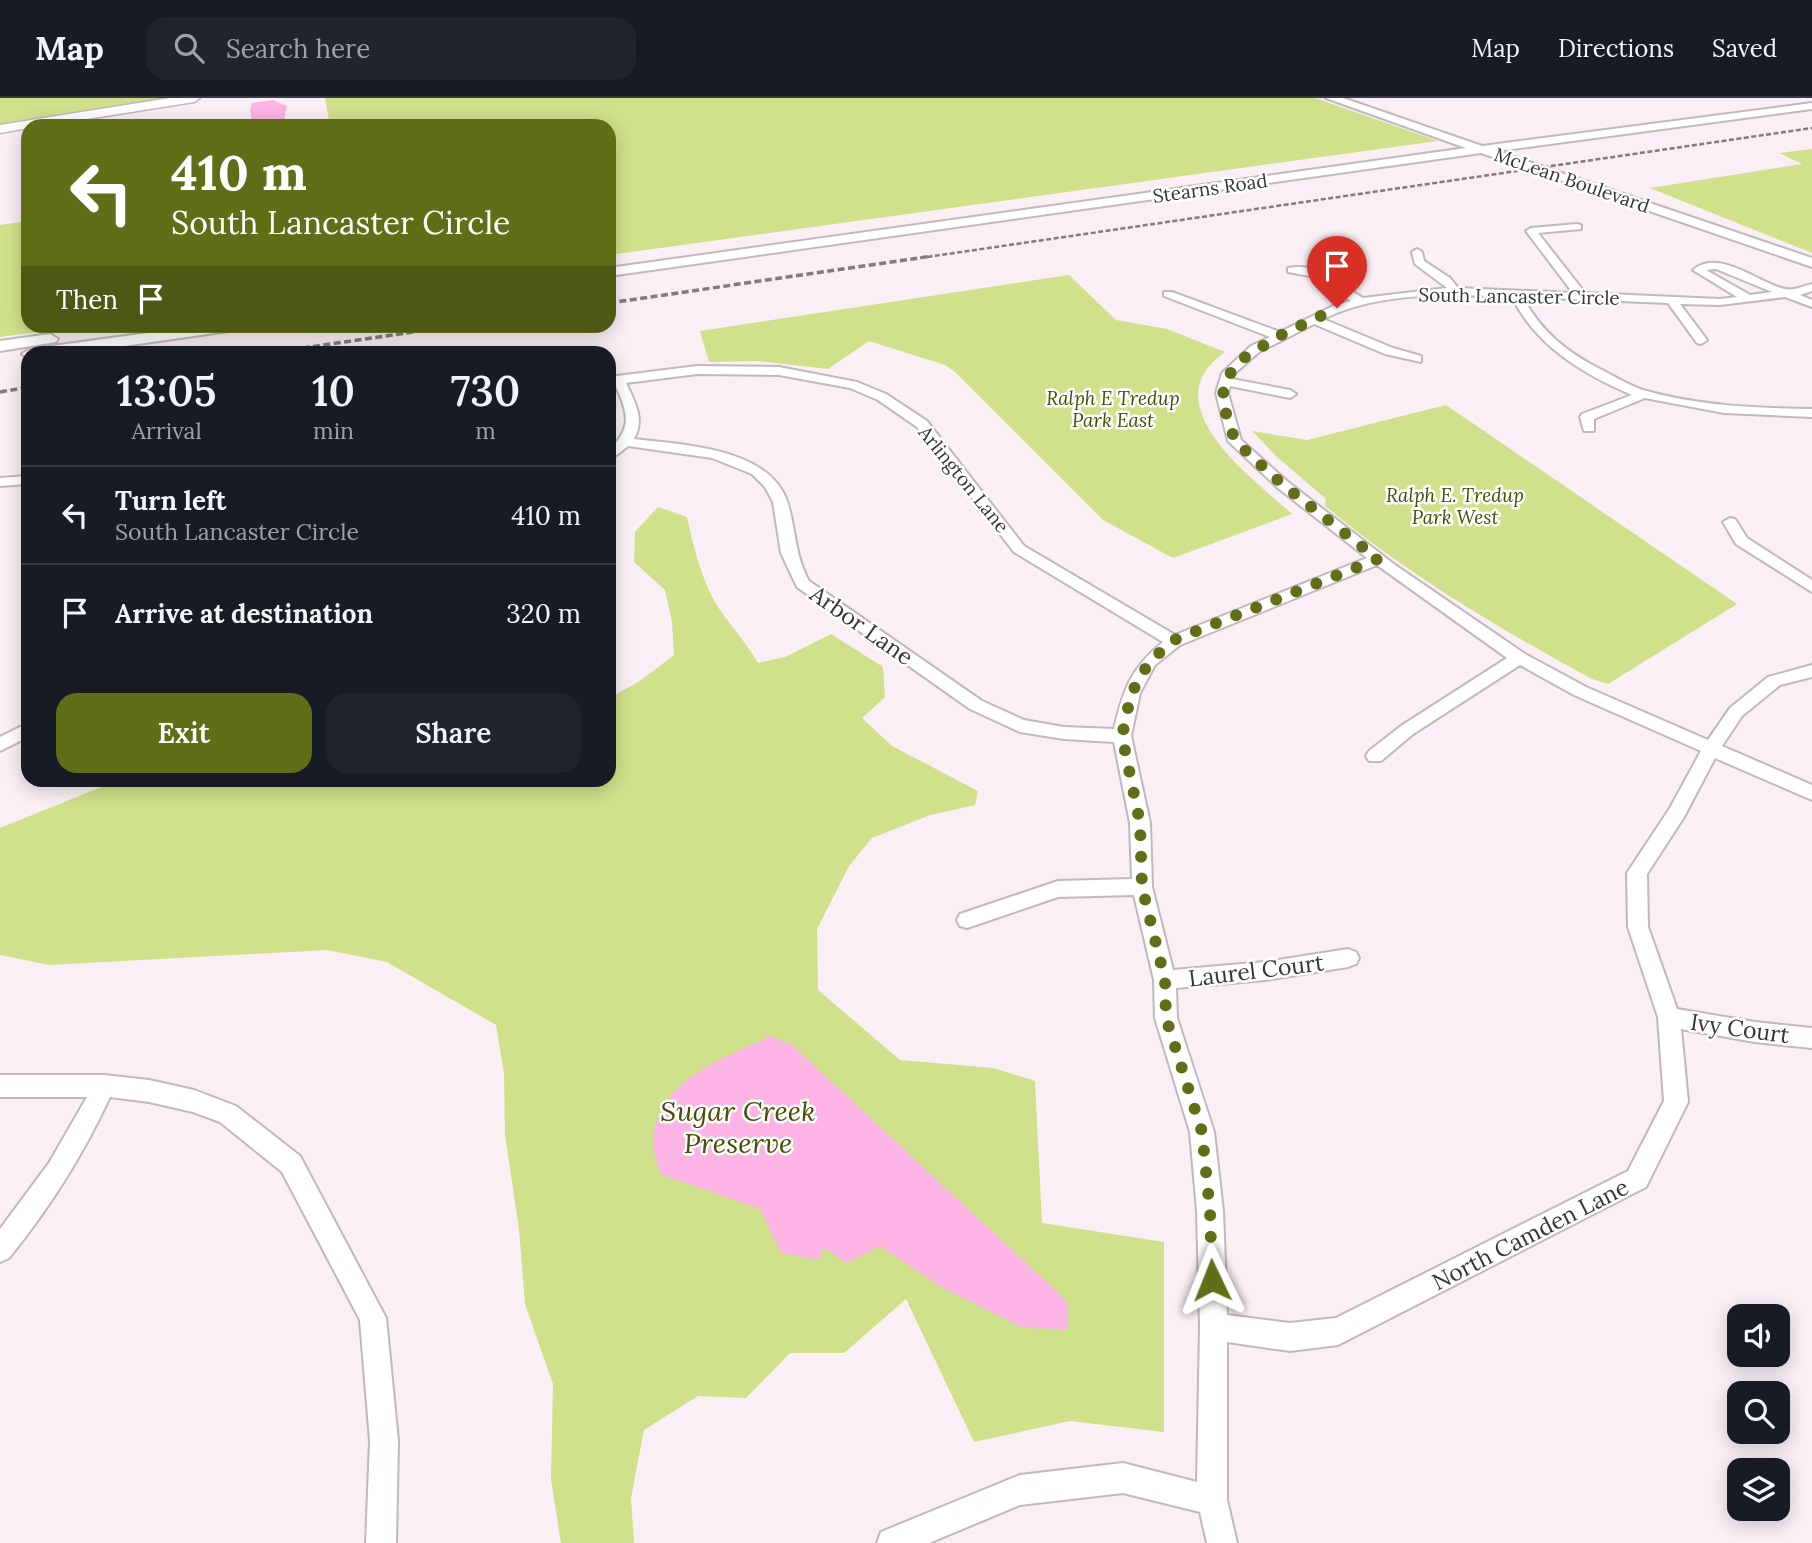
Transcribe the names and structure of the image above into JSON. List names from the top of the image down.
{
  "streets": {
    "main road": ["McLean Boulevard", "Stearns Road"],
    "street": [
      "South Lancaster Circle",
      "Arlington Lane",
      "Arbor Lane",
      "Laurel Court",
      "Ivy Court",
      "North Camden Lane"
    ]
  },
  "crossings": [
    ["McLean Boulevard", "Stearns Road"],
    ["Ivy Court", "North Camden Lane"]
  ],
  "parks": ["Ralph E Tredup Park East", "Ralph E. Tredup Park West", "Sugar Creek Preserve"],
  "page": {
    "header": "Map",
    "search": "Search here",
    "nav": ["Map", "Directions", "Saved"],
    "turn": ["410 m", "South Lancaster Circle"],
    "then": "Then",
    "eta": [
      "13:05",
      "Arrival",
      "10",
      "min",
      "730",
      "m"
    ],
    "list": [
      {
        "name": "Turn left",
        "note": "South Lancaster Circle",
        "value": "410 m"
      },
      {
        "name": "Arrive at destination",
        "value": "320 m"
      }
    ],
    "buttons": ["Exit", "Share"]
  }
}
